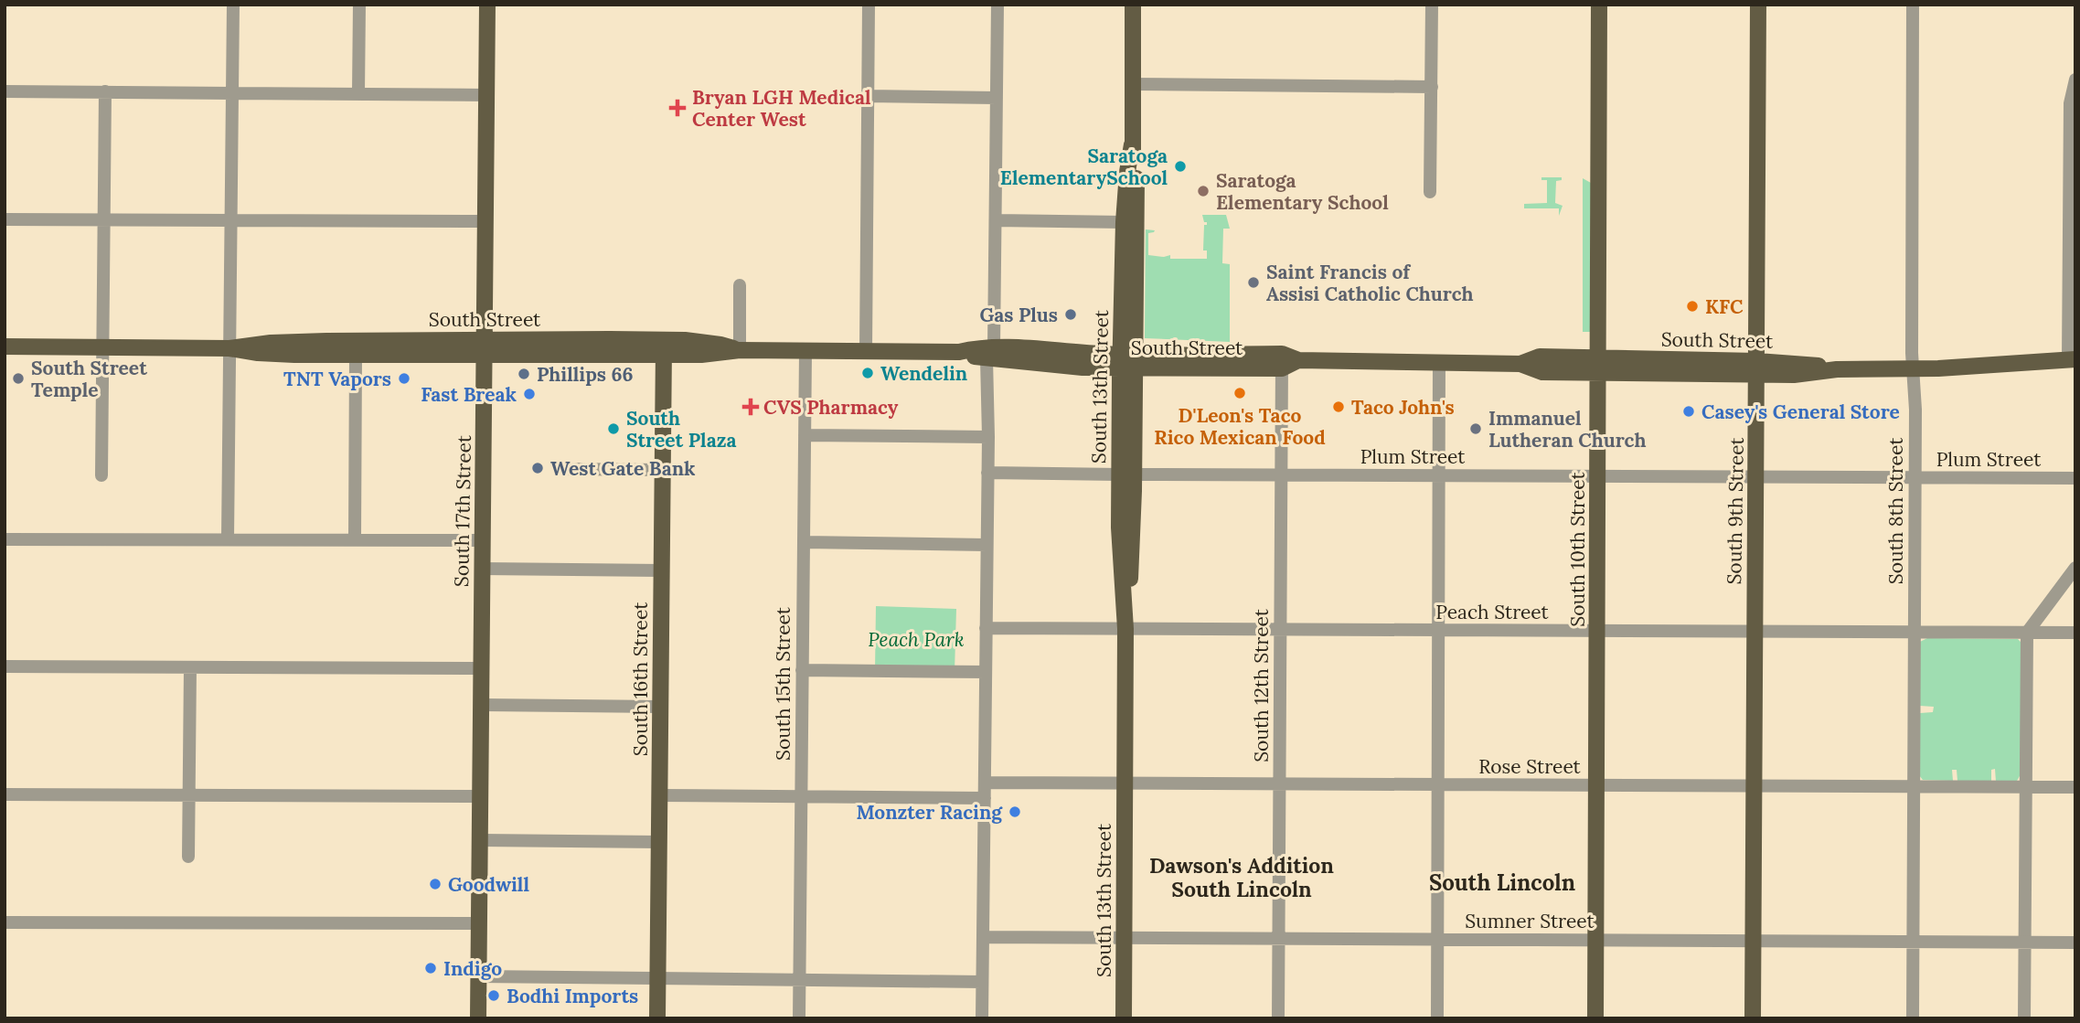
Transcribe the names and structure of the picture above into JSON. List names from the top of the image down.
{
  "streets": {
    "main road": [
      "South Street",
      "South 13th Street",
      "South 17th Street",
      "South 9th Street",
      "South 10th Street",
      "South 16th Street"
    ],
    "street": [
      "Plum Street",
      "South 8th Street",
      "Peach Street",
      "South 15th Street",
      "South 12th Street",
      "Rose Street",
      "Sumner Street"
    ]
  },
  "crossings": [
    ["South Street", "South 13th Street"],
    ["South Street", "South 17th Street"],
    ["South Street", "South 9th Street"],
    ["South Street", "South 8th Street"],
    ["South Street", "South 10th Street"],
    ["South Street", "South 16th Street"],
    ["South Street", "South 15th Street"],
    ["South Street", "South 12th Street"],
    ["South 13th Street", "Plum Street"],
    ["South 13th Street", "Peach Street"],
    ["South 13th Street", "Rose Street"],
    ["South 13th Street", "Sumner Street"],
    ["Plum Street", "South 9th Street"],
    ["Plum Street", "South 8th Street"],
    ["Plum Street", "South 10th Street"],
    ["Plum Street", "South 12th Street"],
    ["South 9th Street", "Peach Street"],
    ["South 9th Street", "Rose Street"],
    ["South 9th Street", "Sumner Street"],
    ["South 8th Street", "Peach Street"],
    ["South 8th Street", "Rose Street"],
    ["South 8th Street", "Sumner Street"],
    ["South 10th Street", "Peach Street"],
    ["South 10th Street", "Rose Street"],
    ["South 10th Street", "Sumner Street"],
    ["Peach Street", "South 12th Street"],
    ["South 12th Street", "Rose Street"],
    ["South 12th Street", "Sumner Street"]
  ],
  "districts": ["Dawson's Addition South Lincoln", "South Lincoln"],
  "parks": ["Peach Park"],
  "places": {
    "health": ["Bryan LGH Medical Center West", "CVS Pharmacy"],
    "other": [
      "Saratoga ElementarySchool",
      "Saratoga Elementary School",
      "Saint Francis of Assisi Catholic Church",
      "KFC",
      "Gas Plus",
      "Wendelin",
      "Phillips 66",
      "South Street Temple",
      "TNT Vapors",
      "D'Leon's Taco Rico Mexican Food",
      "Fast Break",
      "Taco John's",
      "Casey's General Store",
      "South Street Plaza",
      "Immanuel Lutheran Church",
      "West Gate Bank",
      "Monzter Racing",
      "Goodwill",
      "Indigo",
      "Bodhi Imports"
    ]
  }
}
